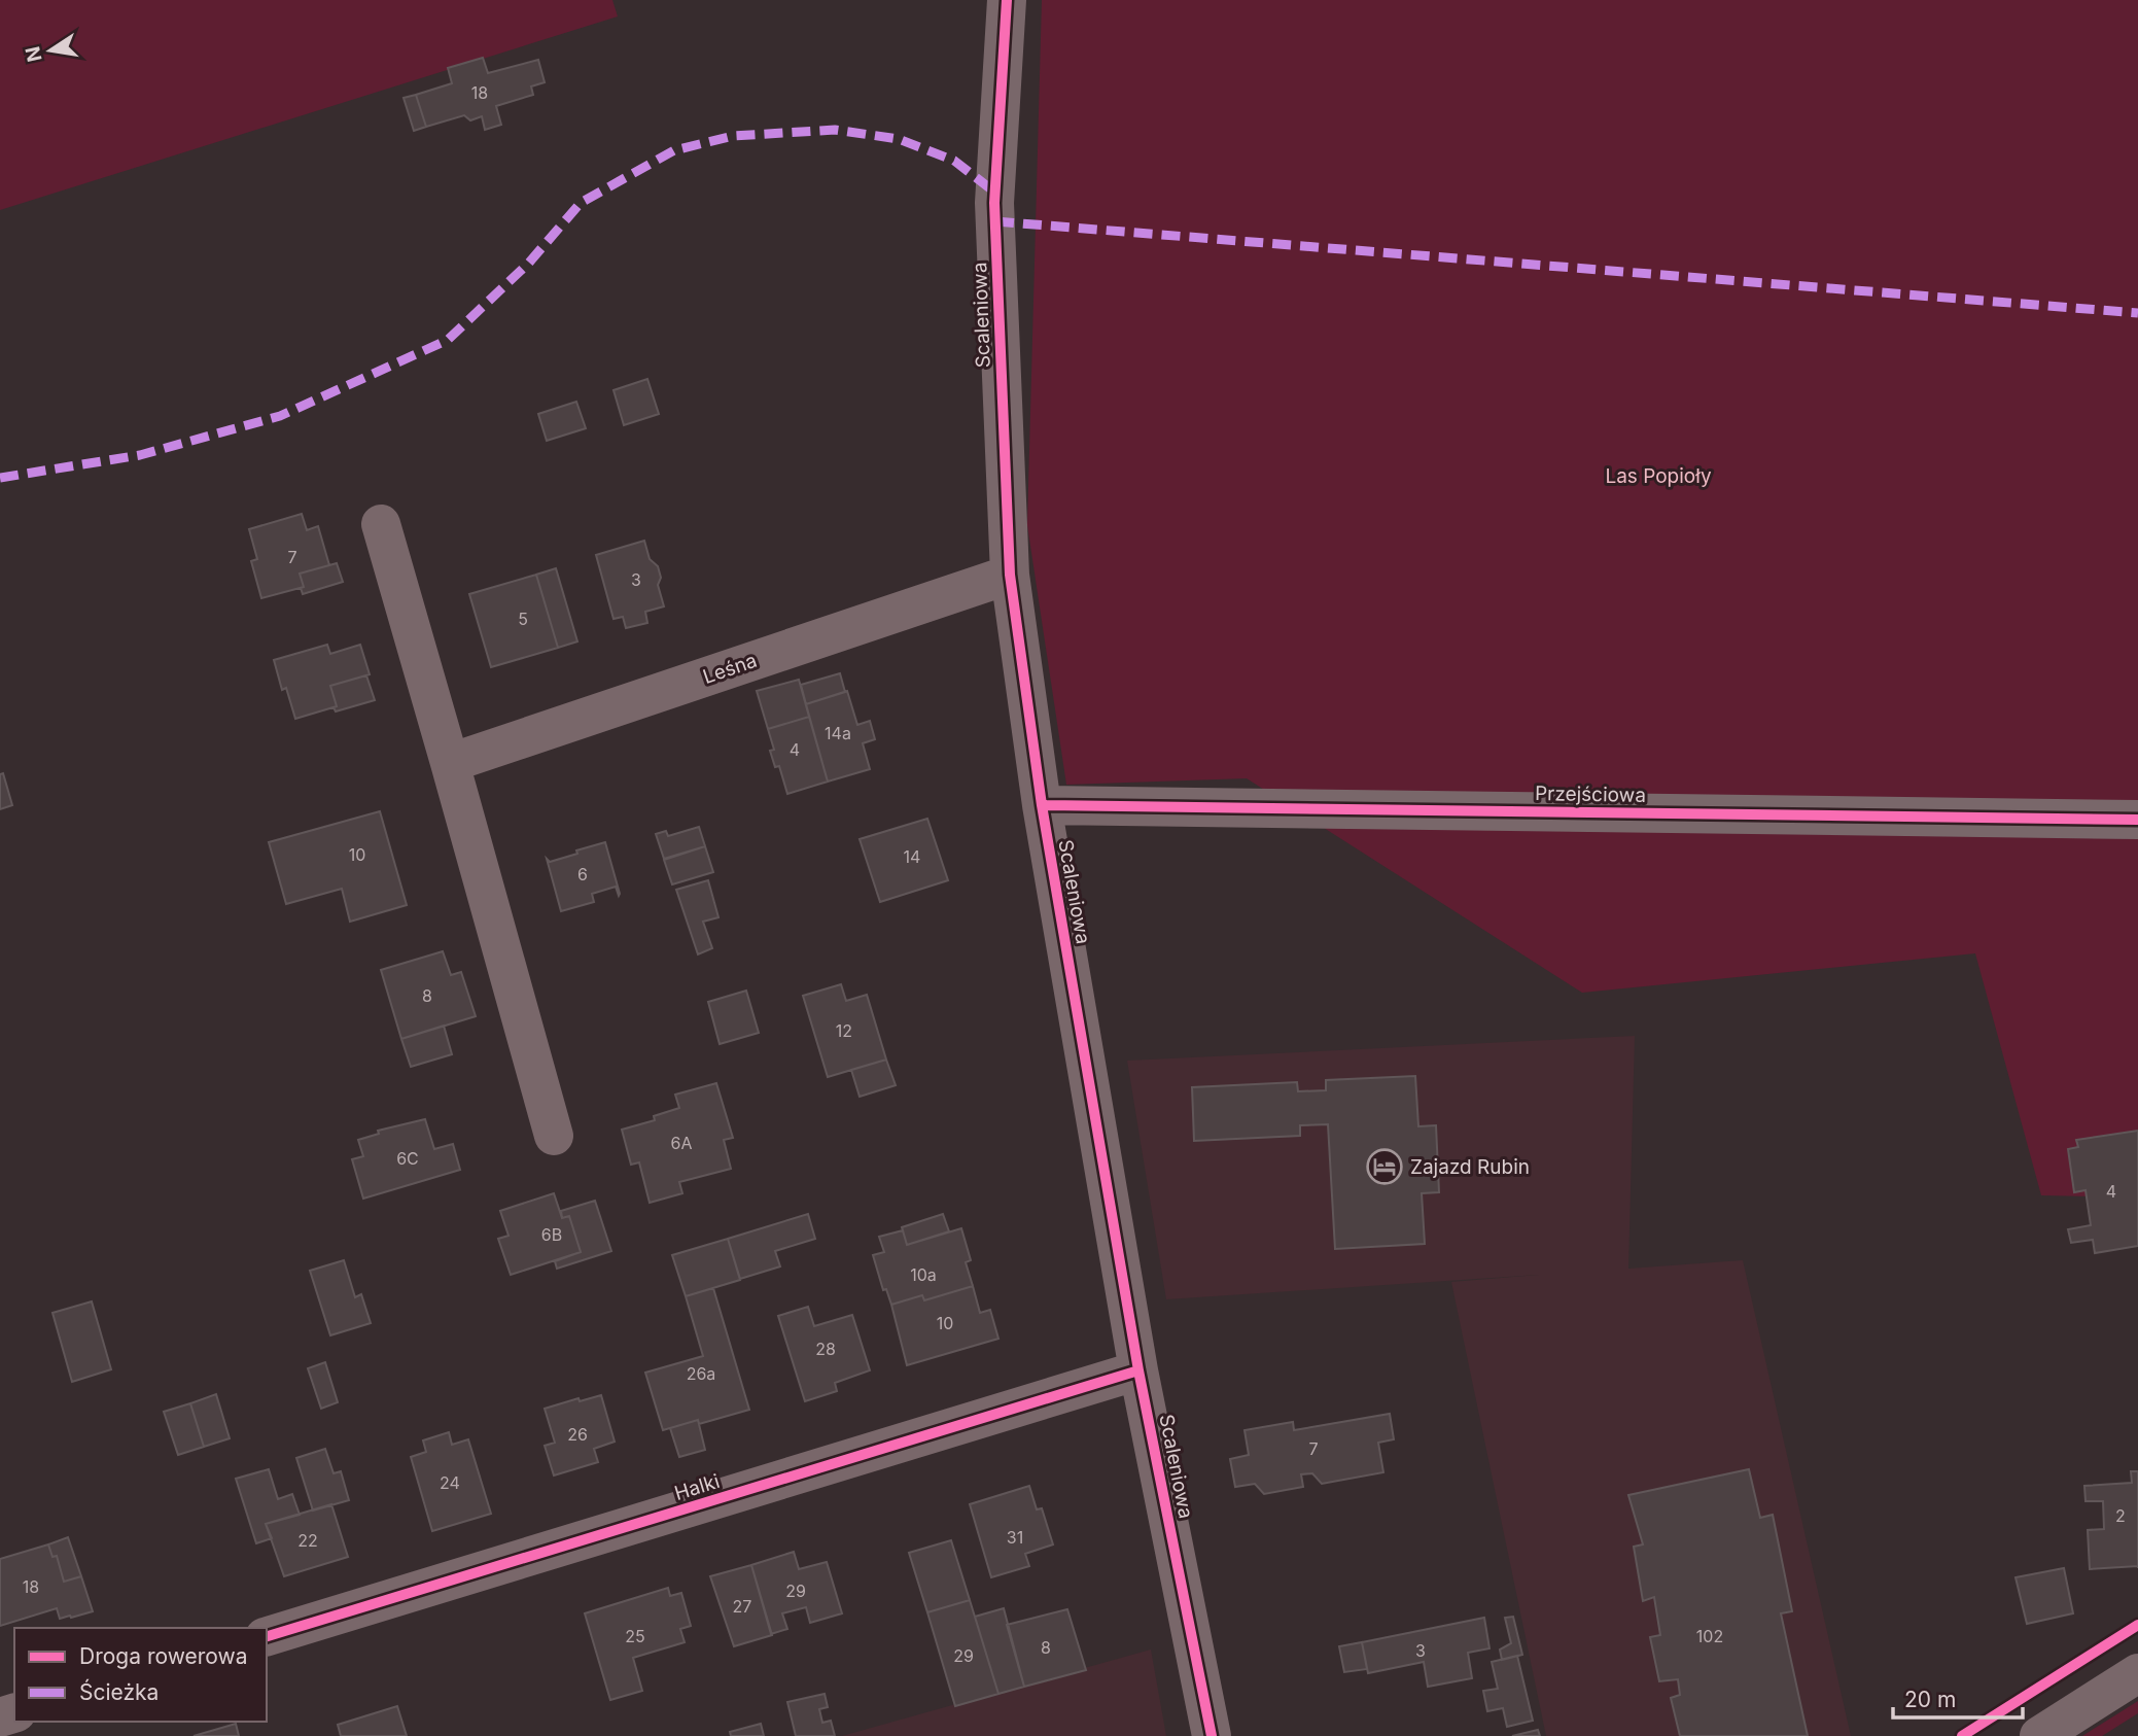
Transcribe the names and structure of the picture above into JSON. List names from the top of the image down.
{
  "streets": {
    "street": [
      "Scaleniowa",
      "Leśna",
      "Przejściowa",
      "Halki"
    ]
  },
  "crossings": [
    ["Scaleniowa", "Leśna"],
    ["Scaleniowa", "Przejściowa"],
    ["Scaleniowa", "Halki"]
  ],
  "parks": ["Las Popioły"],
  "places": {
    "hotel": ["Zajazd Rubin"]
  },
  "house_numbers": [
    "18",
    "7",
    "3",
    "5",
    "14a",
    "4",
    "10",
    "14",
    "6",
    "8",
    "12",
    "6A",
    "6C",
    "4",
    "6B",
    "10a",
    "10",
    "28",
    "26a",
    "26",
    "7",
    "24",
    "2",
    "31",
    "22",
    "18",
    "29",
    "27",
    "25",
    "102",
    "8",
    "3",
    "29"
  ],
  "legend": ["Droga rowerowa", "Ścieżka"],
  "scale_bar": "20 m",
  "north": "left"
}
